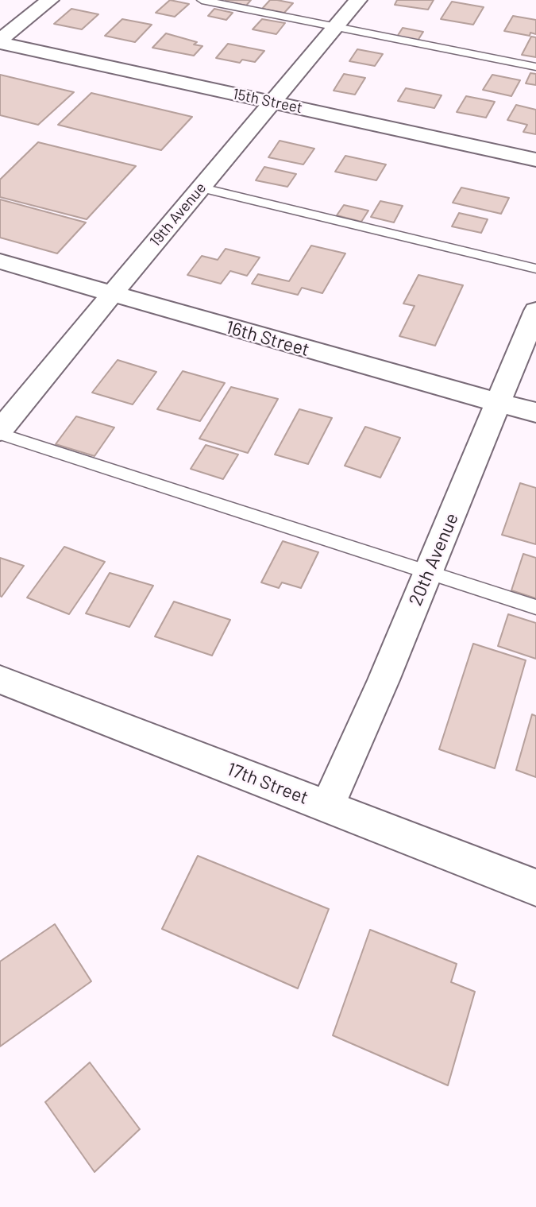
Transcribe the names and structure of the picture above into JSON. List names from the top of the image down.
{
  "streets": {
    "street": [
      "15th Street",
      "19th Avenue",
      "16th Street",
      "20th Avenue",
      "17th Street"
    ]
  },
  "crossings": [
    ["15th Street", "19th Avenue"],
    ["19th Avenue", "16th Street"],
    ["16th Street", "20th Avenue"],
    ["20th Avenue", "17th Street"]
  ]
}
